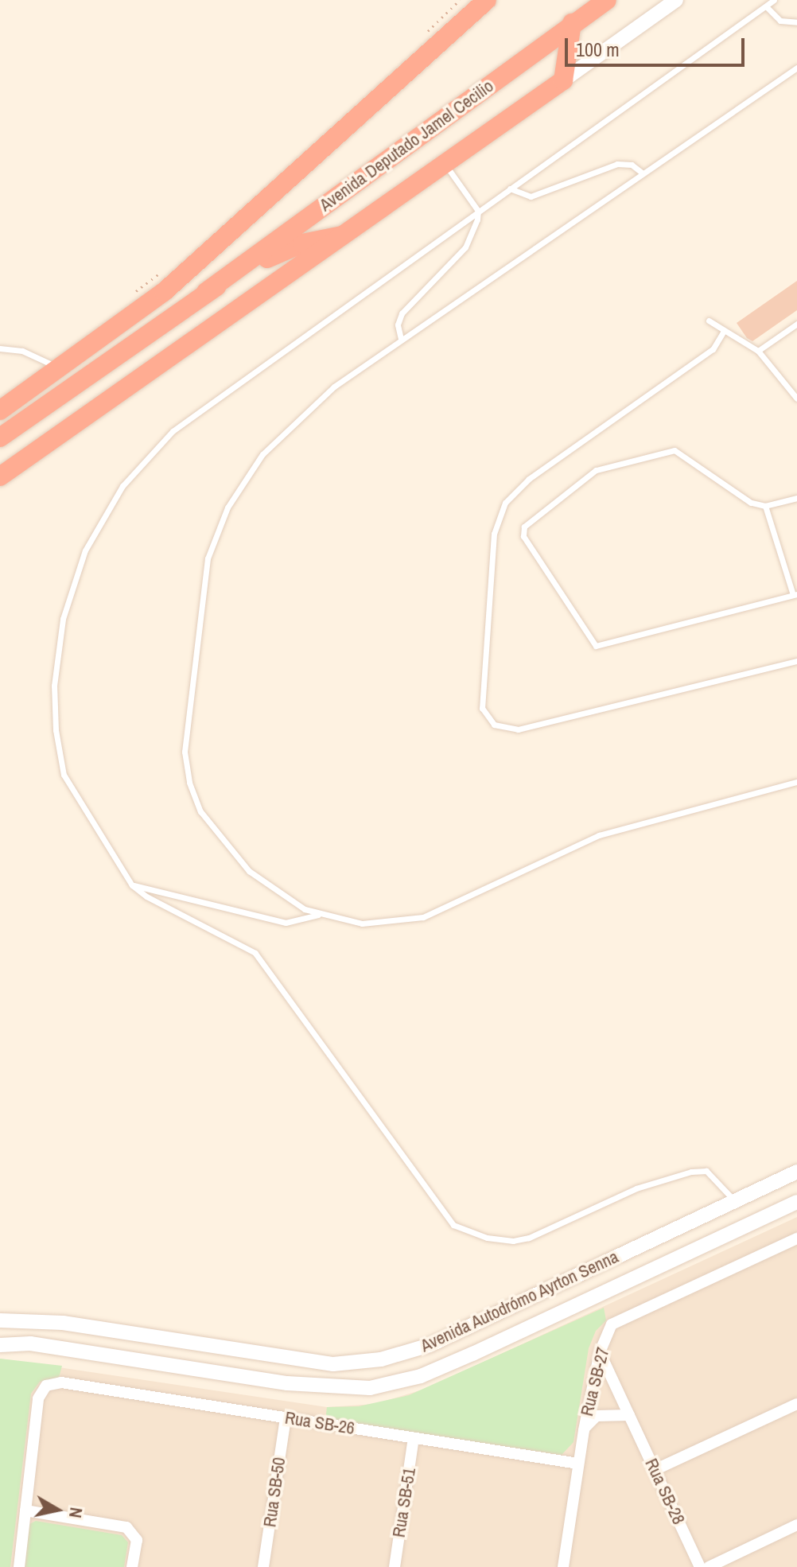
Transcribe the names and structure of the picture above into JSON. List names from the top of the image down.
{
  "streets": {
    "highway": ["Avenida Deputado Jamel Cecilio"],
    "street": [
      "Avenida Autodrómo Ayrton Senna",
      "Rua SB-27",
      "Rua SB-26",
      "Rua SB-28",
      "Rua SB-50",
      "Rua SB-51"
    ]
  },
  "crossings": [
    ["Rua SB-27", "Rua SB-26"],
    ["Rua SB-27", "Rua SB-28"],
    ["Rua SB-26", "Rua SB-50"],
    ["Rua SB-26", "Rua SB-51"]
  ],
  "scale_bar": "100 m",
  "north": "right"
}
